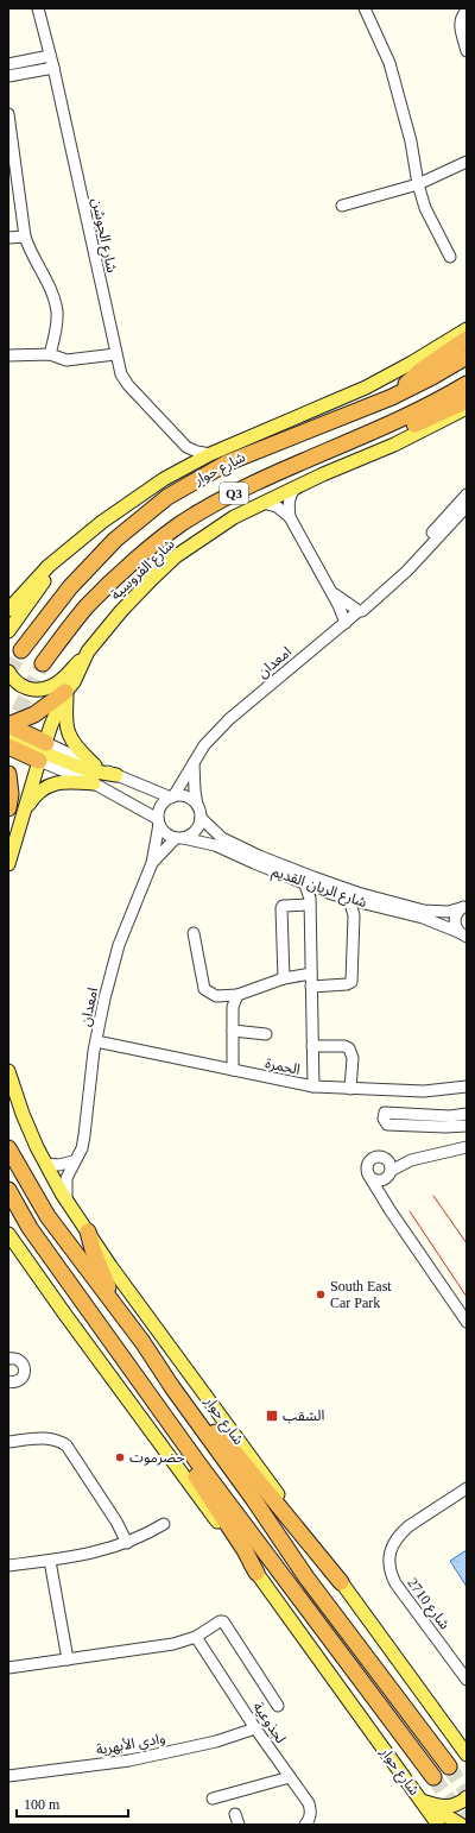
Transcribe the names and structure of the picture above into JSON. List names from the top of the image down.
{
  "streets": {
    "highway": ["شارع حوار", "Q3"],
    "main road": ["شارع الفروسية"],
    "street": [
      "شارع الجوشن",
      "امعدان",
      "شارع الريان القديم",
      "الحمرة",
      "شارع 2710",
      "لجذوعية",
      "وادي الأبهرية"
    ]
  },
  "crossings": [
    ["شارع حوار", "امعدان"],
    ["امعدان", "شارع الريان القديم"],
    ["امعدان", "الحمرة"],
    ["لجذوعية", "وادي الأبهرية"]
  ],
  "places": {
    "other": ["South East Car Park", "حضرموت"],
    "transit": ["الشقب"]
  },
  "scale_bar": "100 m"
}
